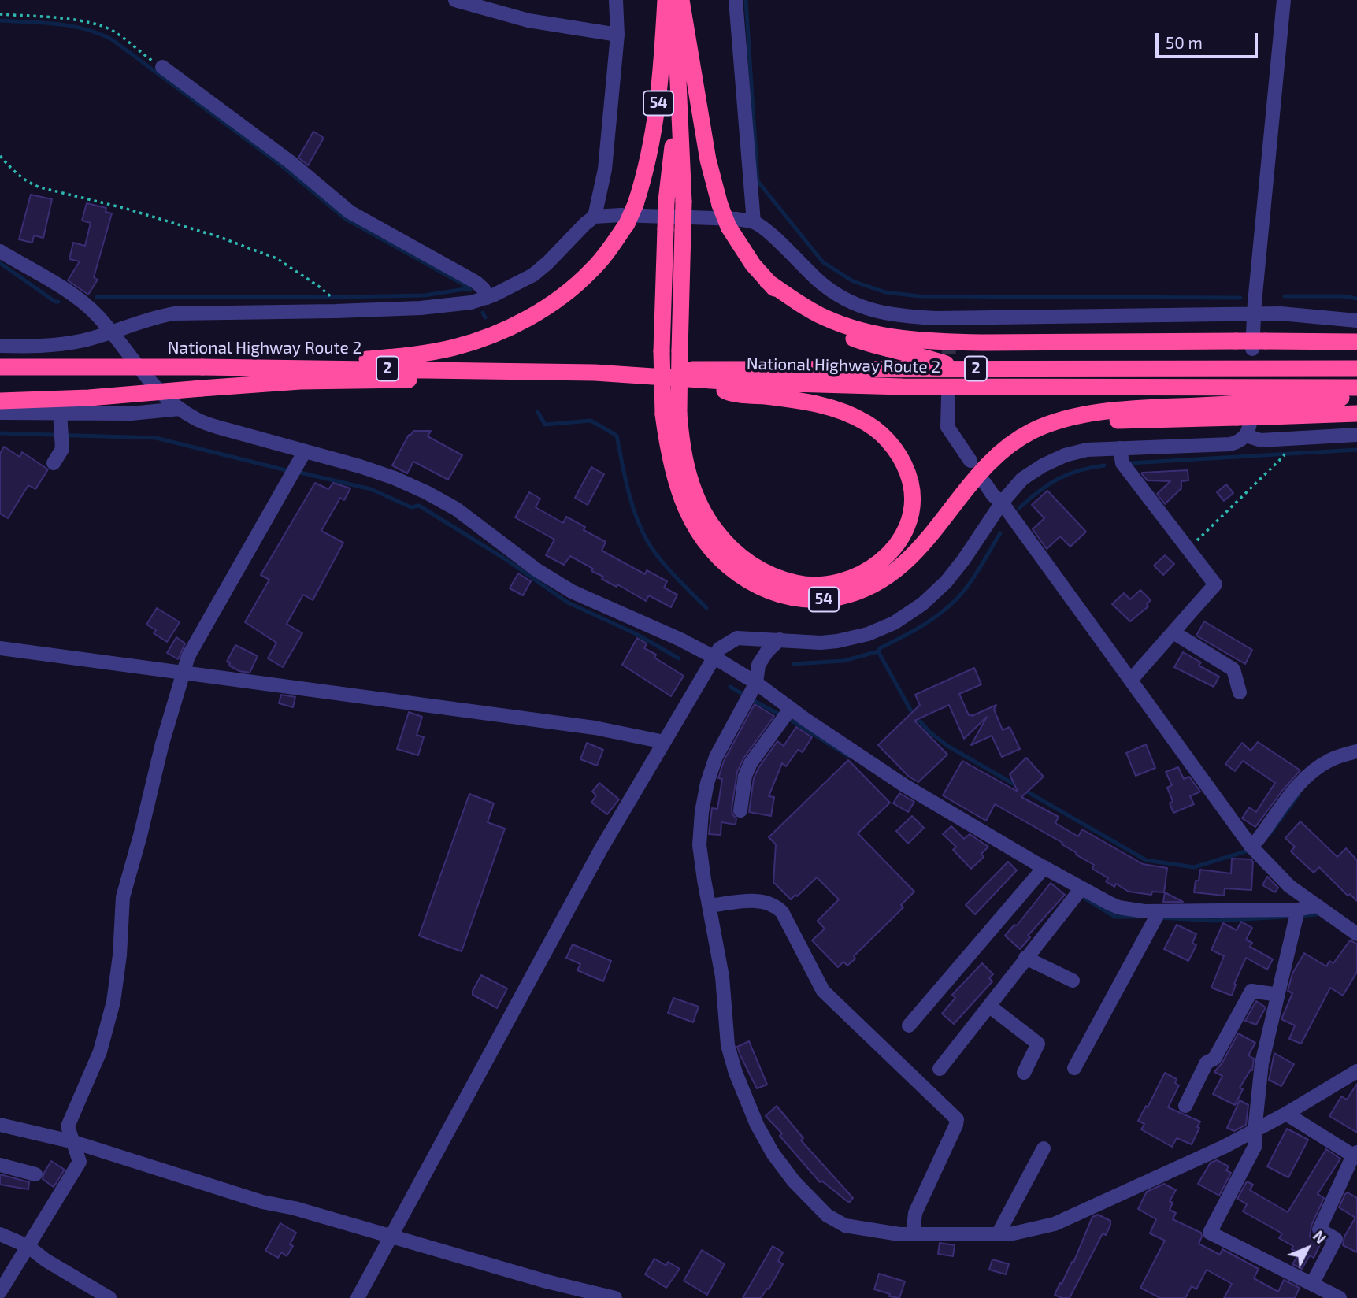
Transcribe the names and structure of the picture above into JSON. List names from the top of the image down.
{
  "streets": {
    "highway": ["54", "National Highway Route 2", "2"]
  },
  "crossings": [
    ["54", "National Highway Route 2"]
  ],
  "scale_bar": "50 m",
  "north": "top right"
}
